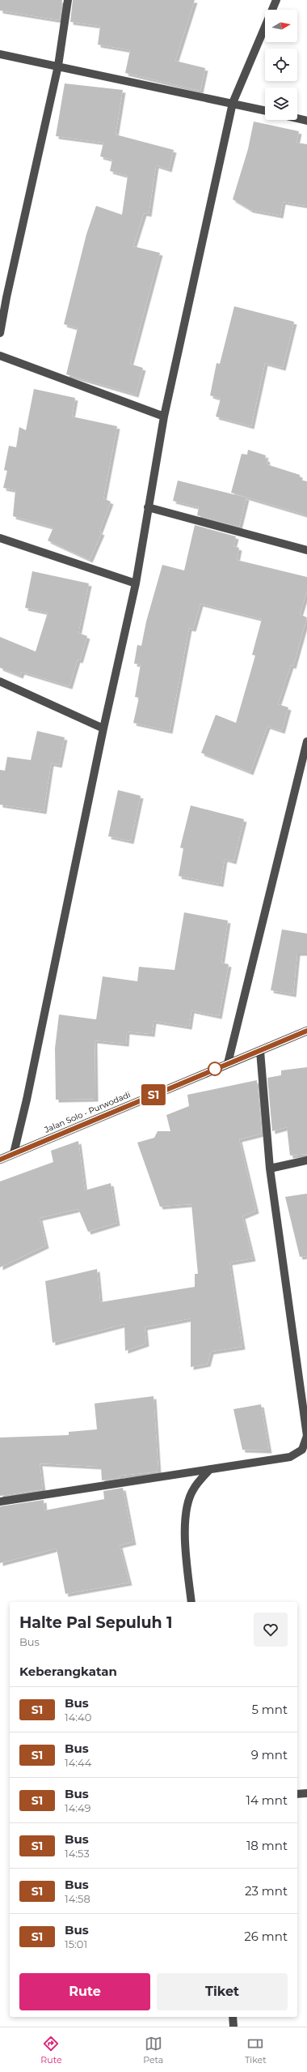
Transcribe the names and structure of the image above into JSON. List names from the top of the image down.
{
  "streets": {
    "main road": ["Jalan Solo - Purwodadi"]
  },
  "lines": ["bus line S1"],
  "north": "right",
  "page": {
    "on_map": "S1",
    "heading": [
      ["Halte Pal Sepuluh 1", "Bus"],
      "Keberangkatan"
    ],
    "list": [
      {
        "mark": "S1",
        "name": "Bus",
        "note": "14:40",
        "value": "5 mnt"
      },
      {
        "mark": "S1",
        "name": "Bus",
        "note": "14:44",
        "value": "9 mnt"
      },
      {
        "mark": "S1",
        "name": "Bus",
        "note": "14:49",
        "value": "14 mnt"
      },
      {
        "mark": "S1",
        "name": "Bus",
        "note": "14:53",
        "value": "18 mnt"
      },
      {
        "mark": "S1",
        "name": "Bus",
        "note": "14:58",
        "value": "23 mnt"
      },
      {
        "mark": "S1",
        "name": "Bus",
        "note": "15:01",
        "value": "26 mnt"
      }
    ],
    "buttons": ["Rute", "Tiket"],
    "tabs": ["Rute", "Peta", "Tiket"]
  }
}
